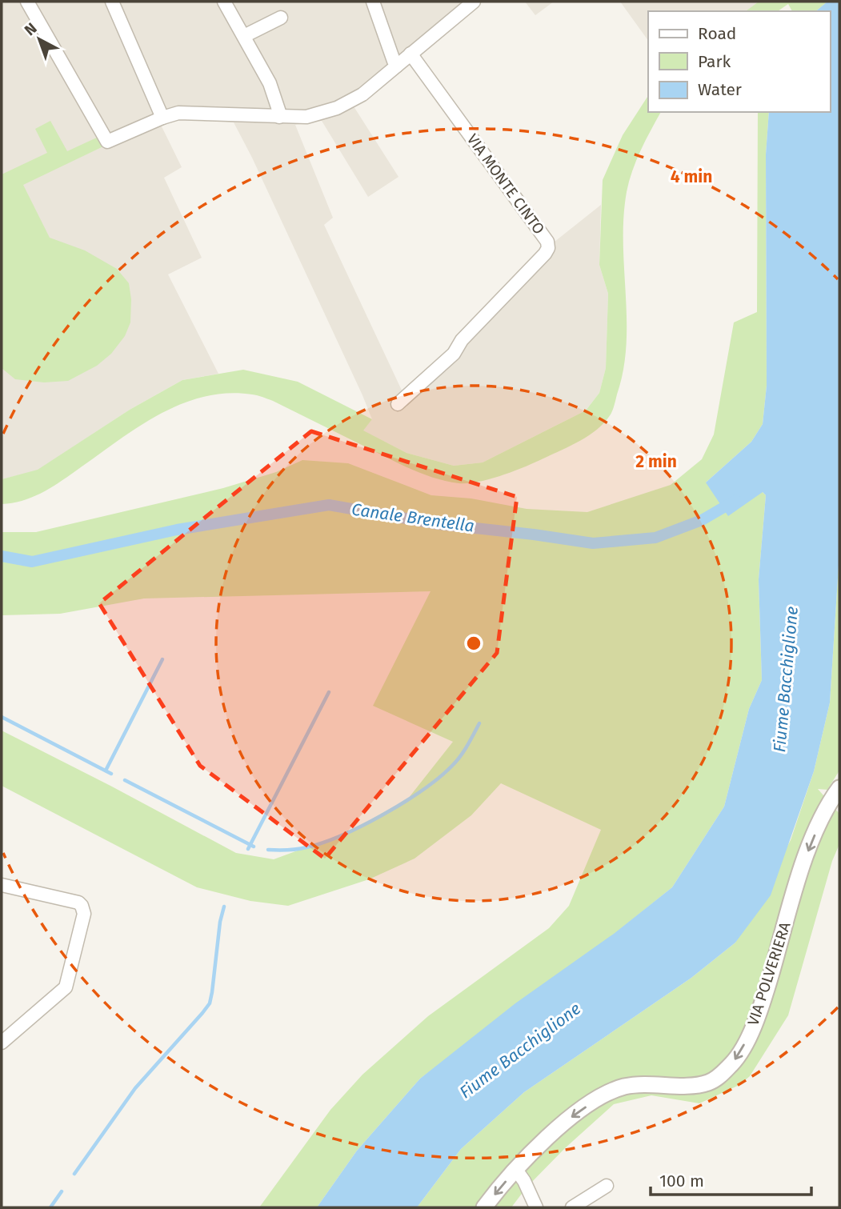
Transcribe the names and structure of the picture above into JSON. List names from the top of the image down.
{
  "streets": {
    "street": ["VIA MONTE CINTO", "VIA POLVERIERA"]
  },
  "one_way": ["VIA POLVERIERA"],
  "water": ["Canale Brentella", "Fiume Bacchiglione"],
  "legend": ["Road", "Park", "Water"],
  "scale_bar": "100 m",
  "north": "top left",
  "rings": ["4 min", "2 min"]
}
